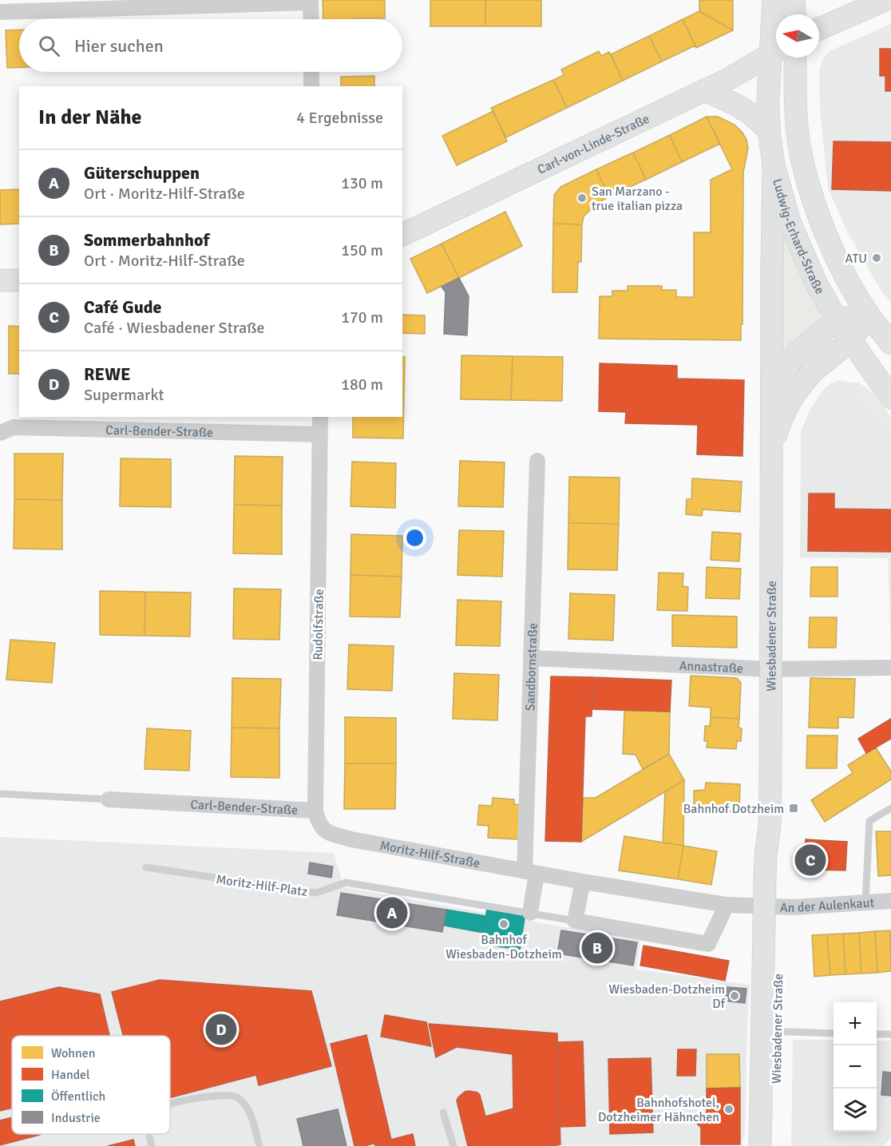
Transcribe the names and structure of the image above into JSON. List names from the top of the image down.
{
  "streets": {
    "street": [
      "Carl-von-Linde-Straße",
      "Ludwig-Erhard-Straße",
      "Carl-Bender-Straße",
      "Rudolfstraße",
      "Wiesbadener Straße",
      "Sandbornstraße",
      "Annastraße",
      "Moritz-Hilf-Straße",
      "An der Aulenkaut"
    ],
    "lane": ["Moritz-Hilf-Platz"]
  },
  "crossings": [
    ["Ludwig-Erhard-Straße", "Wiesbadener Straße"],
    ["Carl-Bender-Straße", "Rudolfstraße"],
    ["Rudolfstraße", "Moritz-Hilf-Straße"],
    ["Wiesbadener Straße", "Annastraße"],
    ["Wiesbadener Straße", "Moritz-Hilf-Straße"],
    ["Wiesbadener Straße", "An der Aulenkaut"],
    ["Sandbornstraße", "Annastraße"],
    ["Sandbornstraße", "Moritz-Hilf-Straße"],
    ["Moritz-Hilf-Straße", "An der Aulenkaut"]
  ],
  "places": {
    "other": [
      "San Marzano - true italian pizza",
      "ATU",
      "Bahnhof Wiesbaden-Dotzheim",
      "Wiesbaden-Dotzheim Df",
      "Bahnhofshotel, Dotzheimer Hähnchen"
    ],
    "transit": ["Bahnhof Dotzheim"]
  },
  "legend": [
    "Wohnen",
    "Handel",
    "Öffentlich",
    "Industrie"
  ],
  "north": "left",
  "page": {
    "search": "Hier suchen",
    "heading": ["In der Nähe", "4 Ergebnisse"],
    "list": [
      {
        "mark": "A",
        "name": "Güterschuppen",
        "note": "Ort · Moritz-Hilf-Straße",
        "value": "130 m"
      },
      {
        "mark": "B",
        "name": "Sommerbahnhof",
        "note": "Ort · Moritz-Hilf-Straße",
        "value": "150 m"
      },
      {
        "mark": "C",
        "name": "Café Gude",
        "note": "Café · Wiesbadener Straße",
        "value": "170 m"
      },
      {
        "mark": "D",
        "name": "REWE",
        "note": "Supermarkt",
        "value": "180 m"
      }
    ],
    "pins": [
      "C",
      "A",
      "B",
      "D"
    ],
    "map_buttons": ["+", "−"]
  }
}
